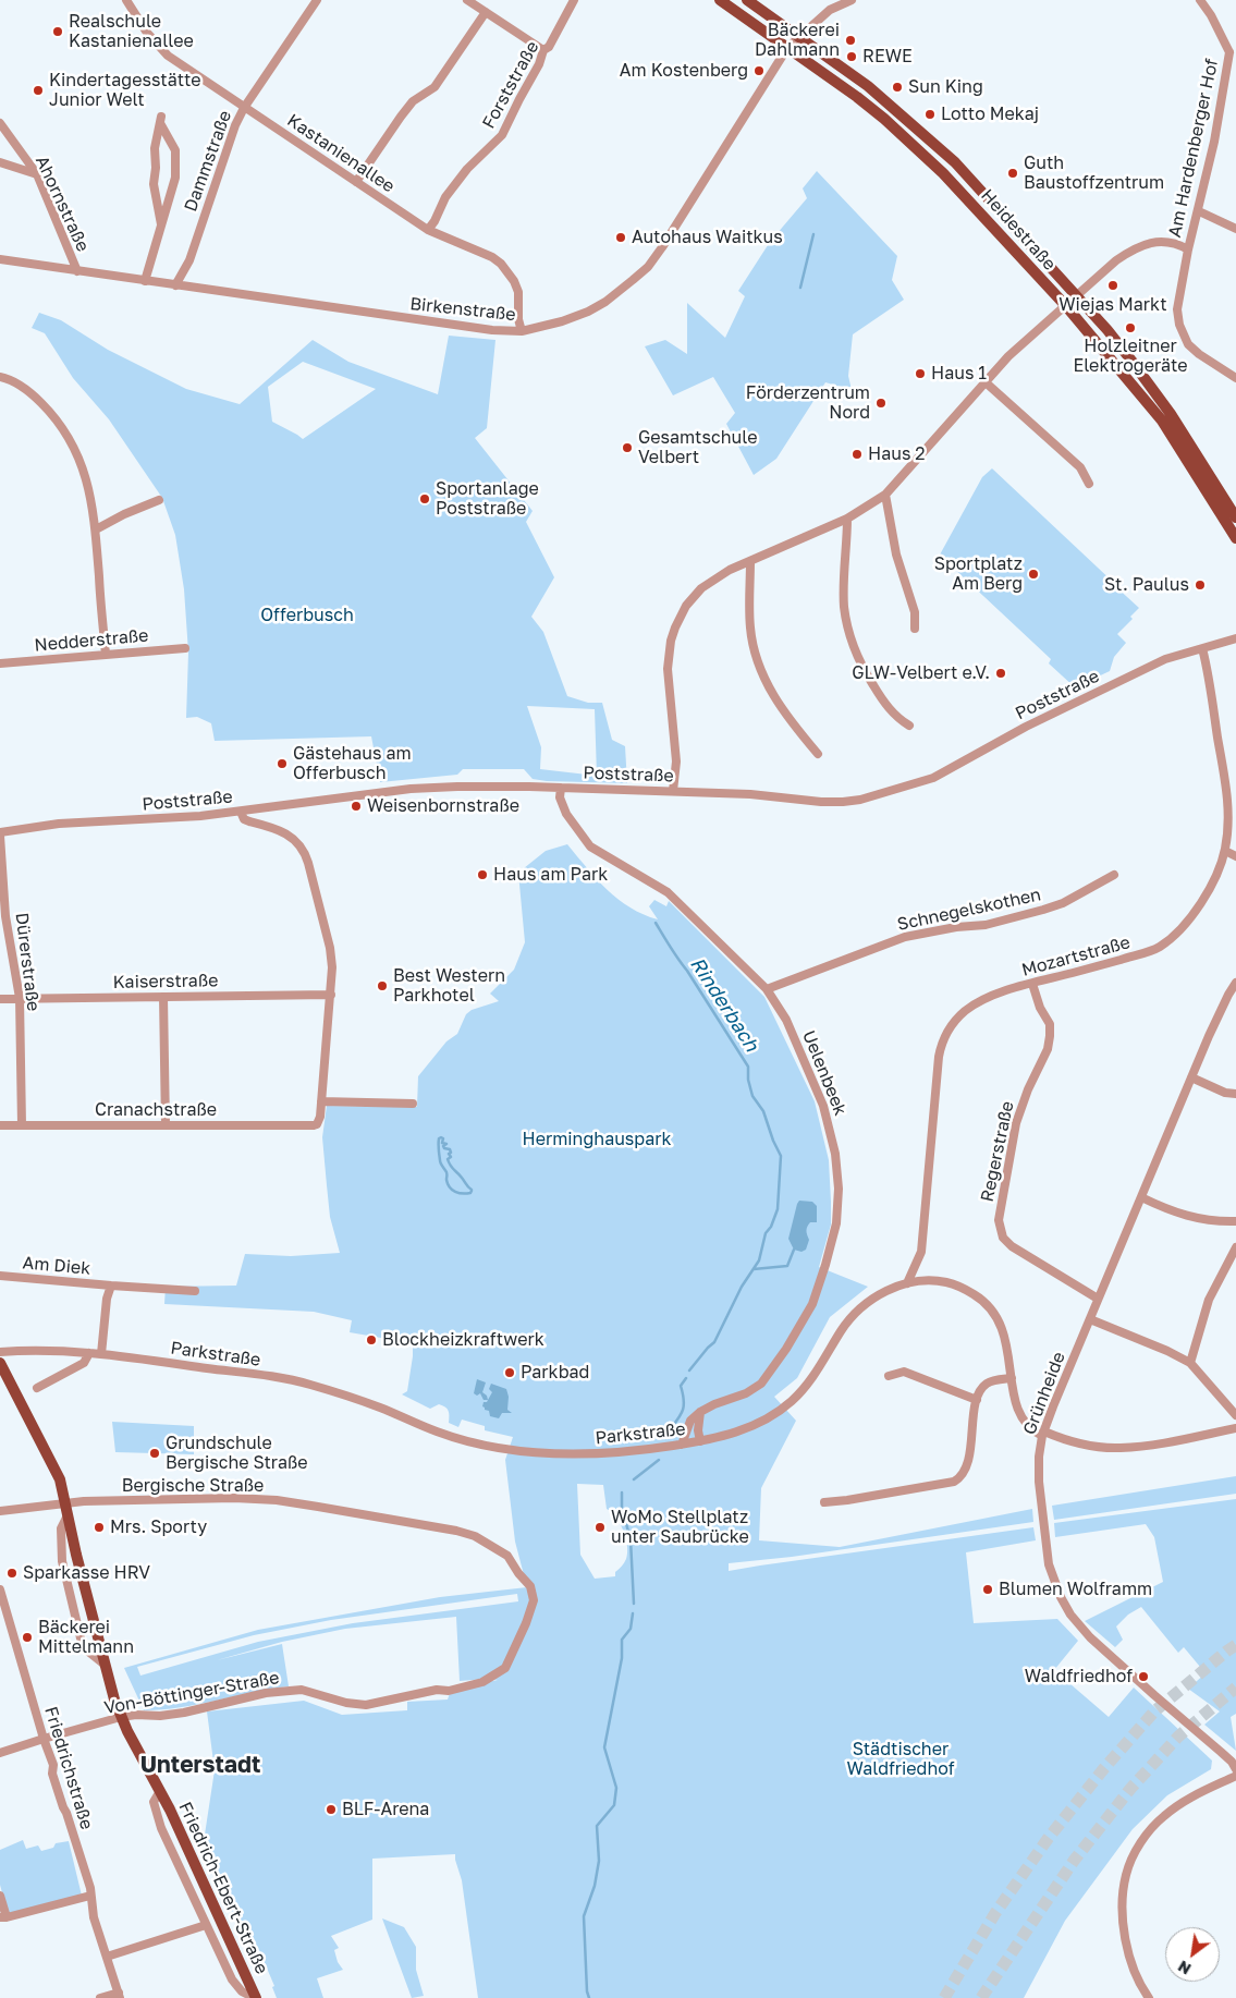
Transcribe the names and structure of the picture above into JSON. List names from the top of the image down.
{
  "streets": {
    "main road": ["Heidestraße", "Friedrich-Ebert-Straße"],
    "street": [
      "Forststraße",
      "Am Hardenberger Hof",
      "Kastanienallee",
      "Dammstraße",
      "Ahornstraße",
      "Birkenstraße",
      "Nedderstraße",
      "Poststraße",
      "Schnegelskothen",
      "Mozartstraße",
      "Dürerstraße",
      "Kaiserstraße",
      "Uelenbeek",
      "Cranachstraße",
      "Regerstraße",
      "Am Diek",
      "Parkstraße",
      "Grünheide",
      "Bergische Straße",
      "Von-Böttinger-Straße",
      "Friedrichstraße"
    ]
  },
  "crossings": [
    ["Forststraße", "Kastanienallee"],
    ["Am Hardenberger Hof", "Heidestraße"],
    ["Am Hardenberger Hof", "Poststraße"],
    ["Kastanienallee", "Dammstraße"],
    ["Kastanienallee", "Birkenstraße"],
    ["Dammstraße", "Birkenstraße"],
    ["Ahornstraße", "Birkenstraße"],
    ["Heidestraße", "Birkenstraße"],
    ["Poststraße", "Mozartstraße"],
    ["Poststraße", "Dürerstraße"],
    ["Poststraße", "Uelenbeek"],
    ["Schnegelskothen", "Uelenbeek"],
    ["Mozartstraße", "Regerstraße"],
    ["Mozartstraße", "Parkstraße"],
    ["Dürerstraße", "Kaiserstraße"],
    ["Dürerstraße", "Cranachstraße"],
    ["Regerstraße", "Grünheide"],
    ["Am Diek", "Parkstraße"],
    ["Parkstraße", "Grünheide"],
    ["Bergische Straße", "Von-Böttinger-Straße"],
    ["Bergische Straße", "Friedrich-Ebert-Straße"],
    ["Von-Böttinger-Straße", "Friedrichstraße"],
    ["Von-Böttinger-Straße", "Friedrich-Ebert-Straße"]
  ],
  "districts": ["Unterstadt"],
  "water": ["Rinderbach"],
  "parks": ["Offerbusch", "Herminghauspark", "Städtischer Waldfriedhof"],
  "places": [
    "Realschule Kastanienallee",
    "Bäckerei Dahlmann",
    "REWE",
    "Am Kostenberg",
    "Sun King",
    "Kindertagesstätte Junior Welt",
    "Lotto Mekaj",
    "Guth Baustoffzentrum",
    "Autohaus Waitkus",
    "Wiejas Markt",
    "Holzleitner Elektrogeräte",
    "Haus 1",
    "Förderzentrum Nord",
    "Gesamtschule Velbert",
    "Haus 2",
    "Sportanlage Poststraße",
    "Sportplatz Am Berg",
    "St. Paulus",
    "GLW-Velbert e.V.",
    "Gästehaus am Offerbusch",
    "Weisenbornstraße",
    "Haus am Park",
    "Best Western Parkhotel",
    "Blockheizkraftwerk",
    "Parkbad",
    "Grundschule Bergische Straße",
    "Mrs. Sporty",
    "WoMo Stellplatz unter Saubrücke",
    "Sparkasse HRV",
    "Blumen Wolframm",
    "Bäckerei Mittelmann",
    "Waldfriedhof",
    "BLF-Arena"
  ],
  "north": "bottom left"
}
